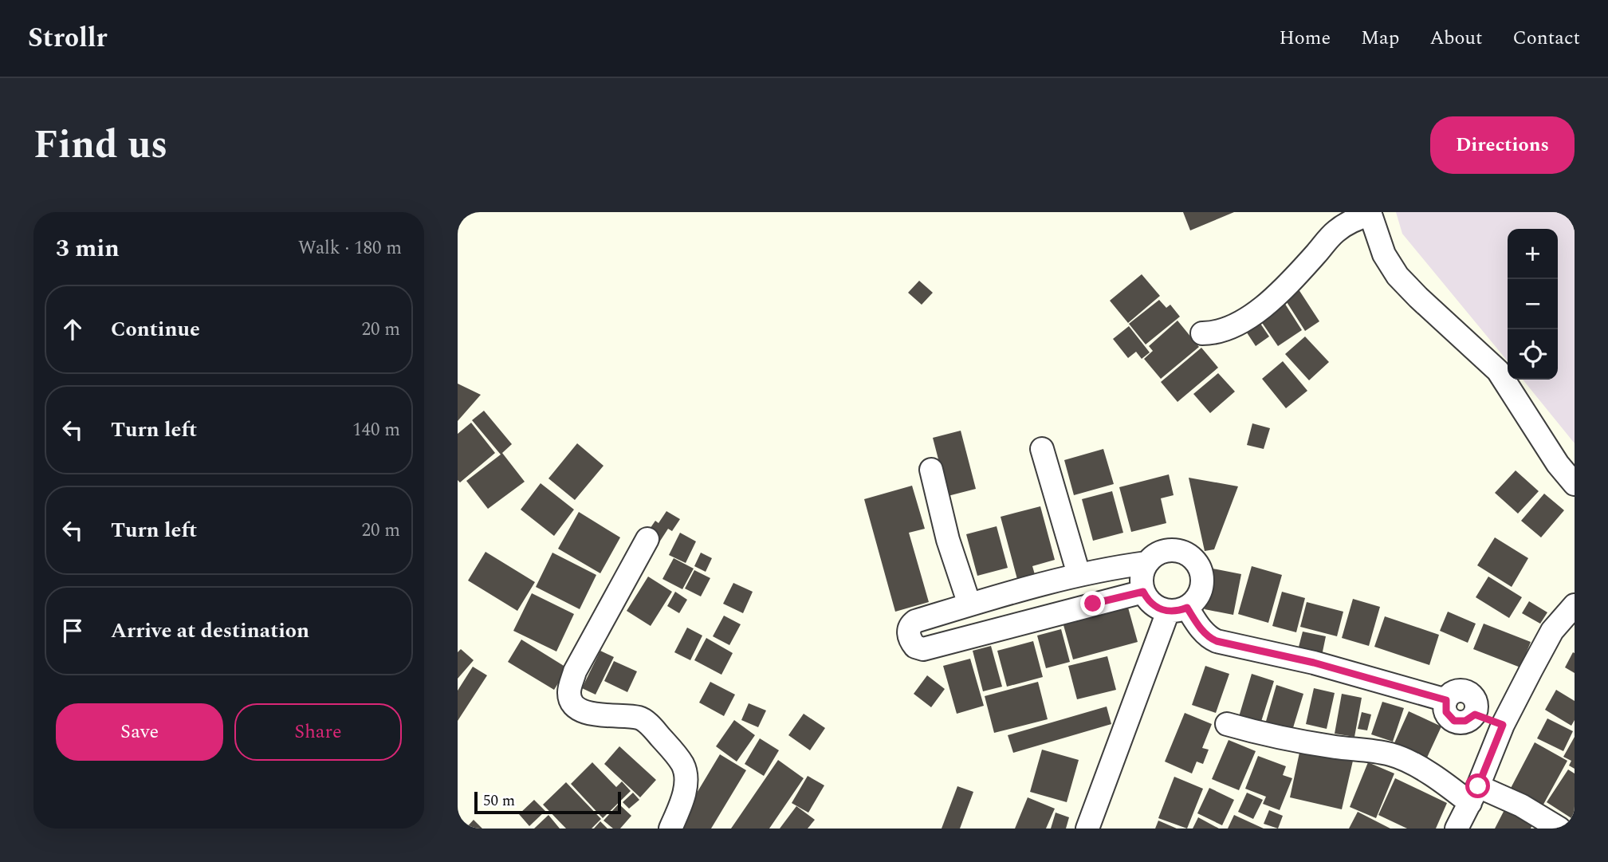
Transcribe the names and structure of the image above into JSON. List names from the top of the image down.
{
  "scale_bar": "50 m",
  "page": {
    "header": "Strollr",
    "nav": [
      "Home",
      "Map",
      "About",
      "Contact"
    ],
    "title": "Find us",
    "buttons": [
      "Directions",
      ["Save", "Share"]
    ],
    "heading": ["3 min", "Walk · 180 m"],
    "map_buttons": ["+", "−"],
    "list": [
      ["Continue", "20 m"],
      ["Turn left", "140 m"],
      ["Turn left", "20 m"],
      "Arrive at destination"
    ],
    "scale": "50 m"
  }
}
